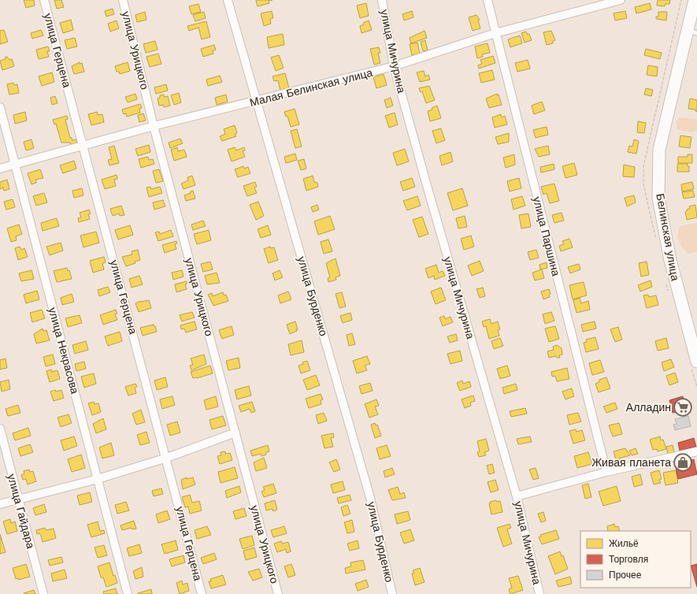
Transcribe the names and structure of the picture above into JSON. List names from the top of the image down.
{
  "streets": {
    "main road": ["Белинская улица"],
    "street": [
      "улица Герцена",
      "улица Урицкого",
      "улица Мичурина",
      "Малая Белинская улица",
      "улица Паршина",
      "улица Бурденко",
      "улица Некрасова",
      "улица Гайдара"
    ]
  },
  "crossings": [
    ["улица Герцена", "Малая Белинская улица"],
    ["улица Урицкого", "Малая Белинская улица"],
    ["улица Мичурина", "Малая Белинская улица"],
    ["Малая Белинская улица", "улица Паршина"],
    ["Малая Белинская улица", "улица Бурденко"],
    ["Малая Белинская улица", "улица Некрасова"]
  ],
  "places": {
    "supermarket": ["Алладин"],
    "shop": ["Живая планета"]
  },
  "legend": ["Жильё", "Торговля", "Прочее"]
}
